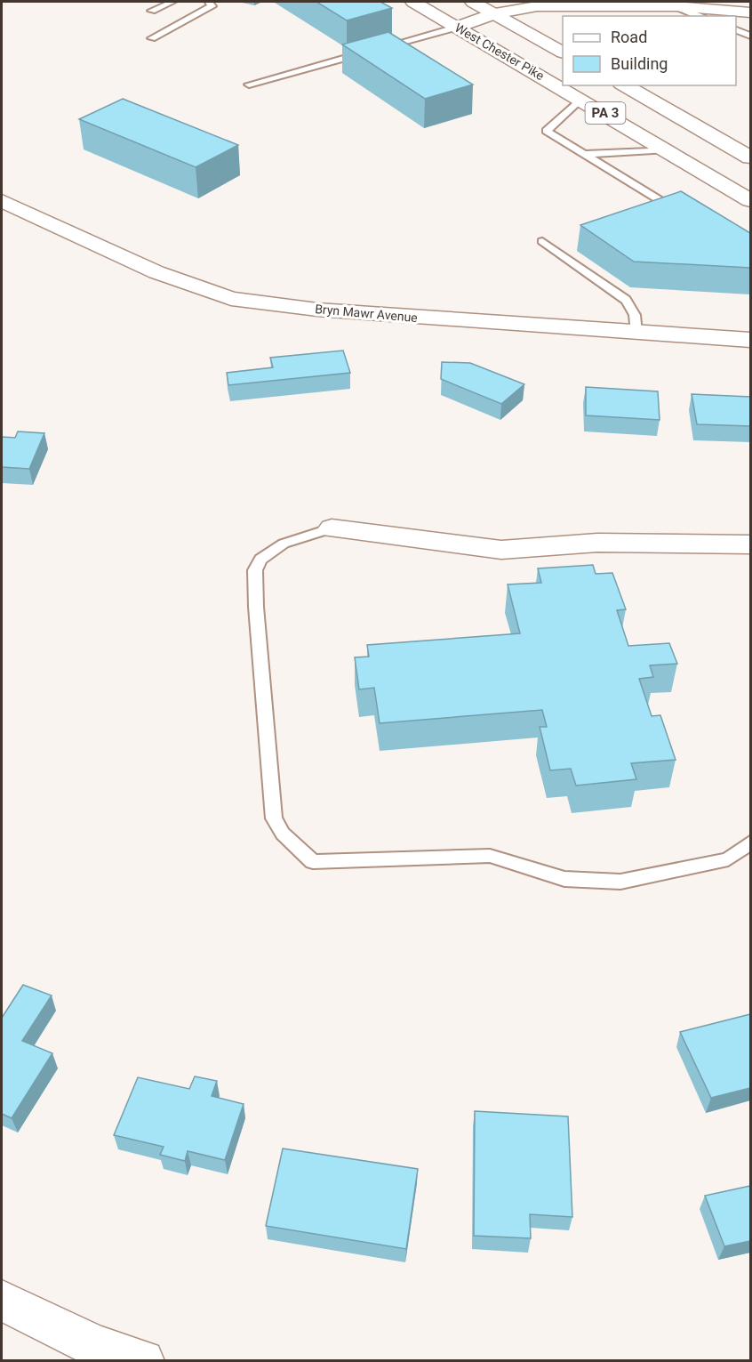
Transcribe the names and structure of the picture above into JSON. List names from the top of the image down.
{
  "streets": {
    "main road": ["West Chester Pike", "PA 3", "Bryn Mawr Avenue"]
  },
  "legend": ["Road", "Building"]
}
